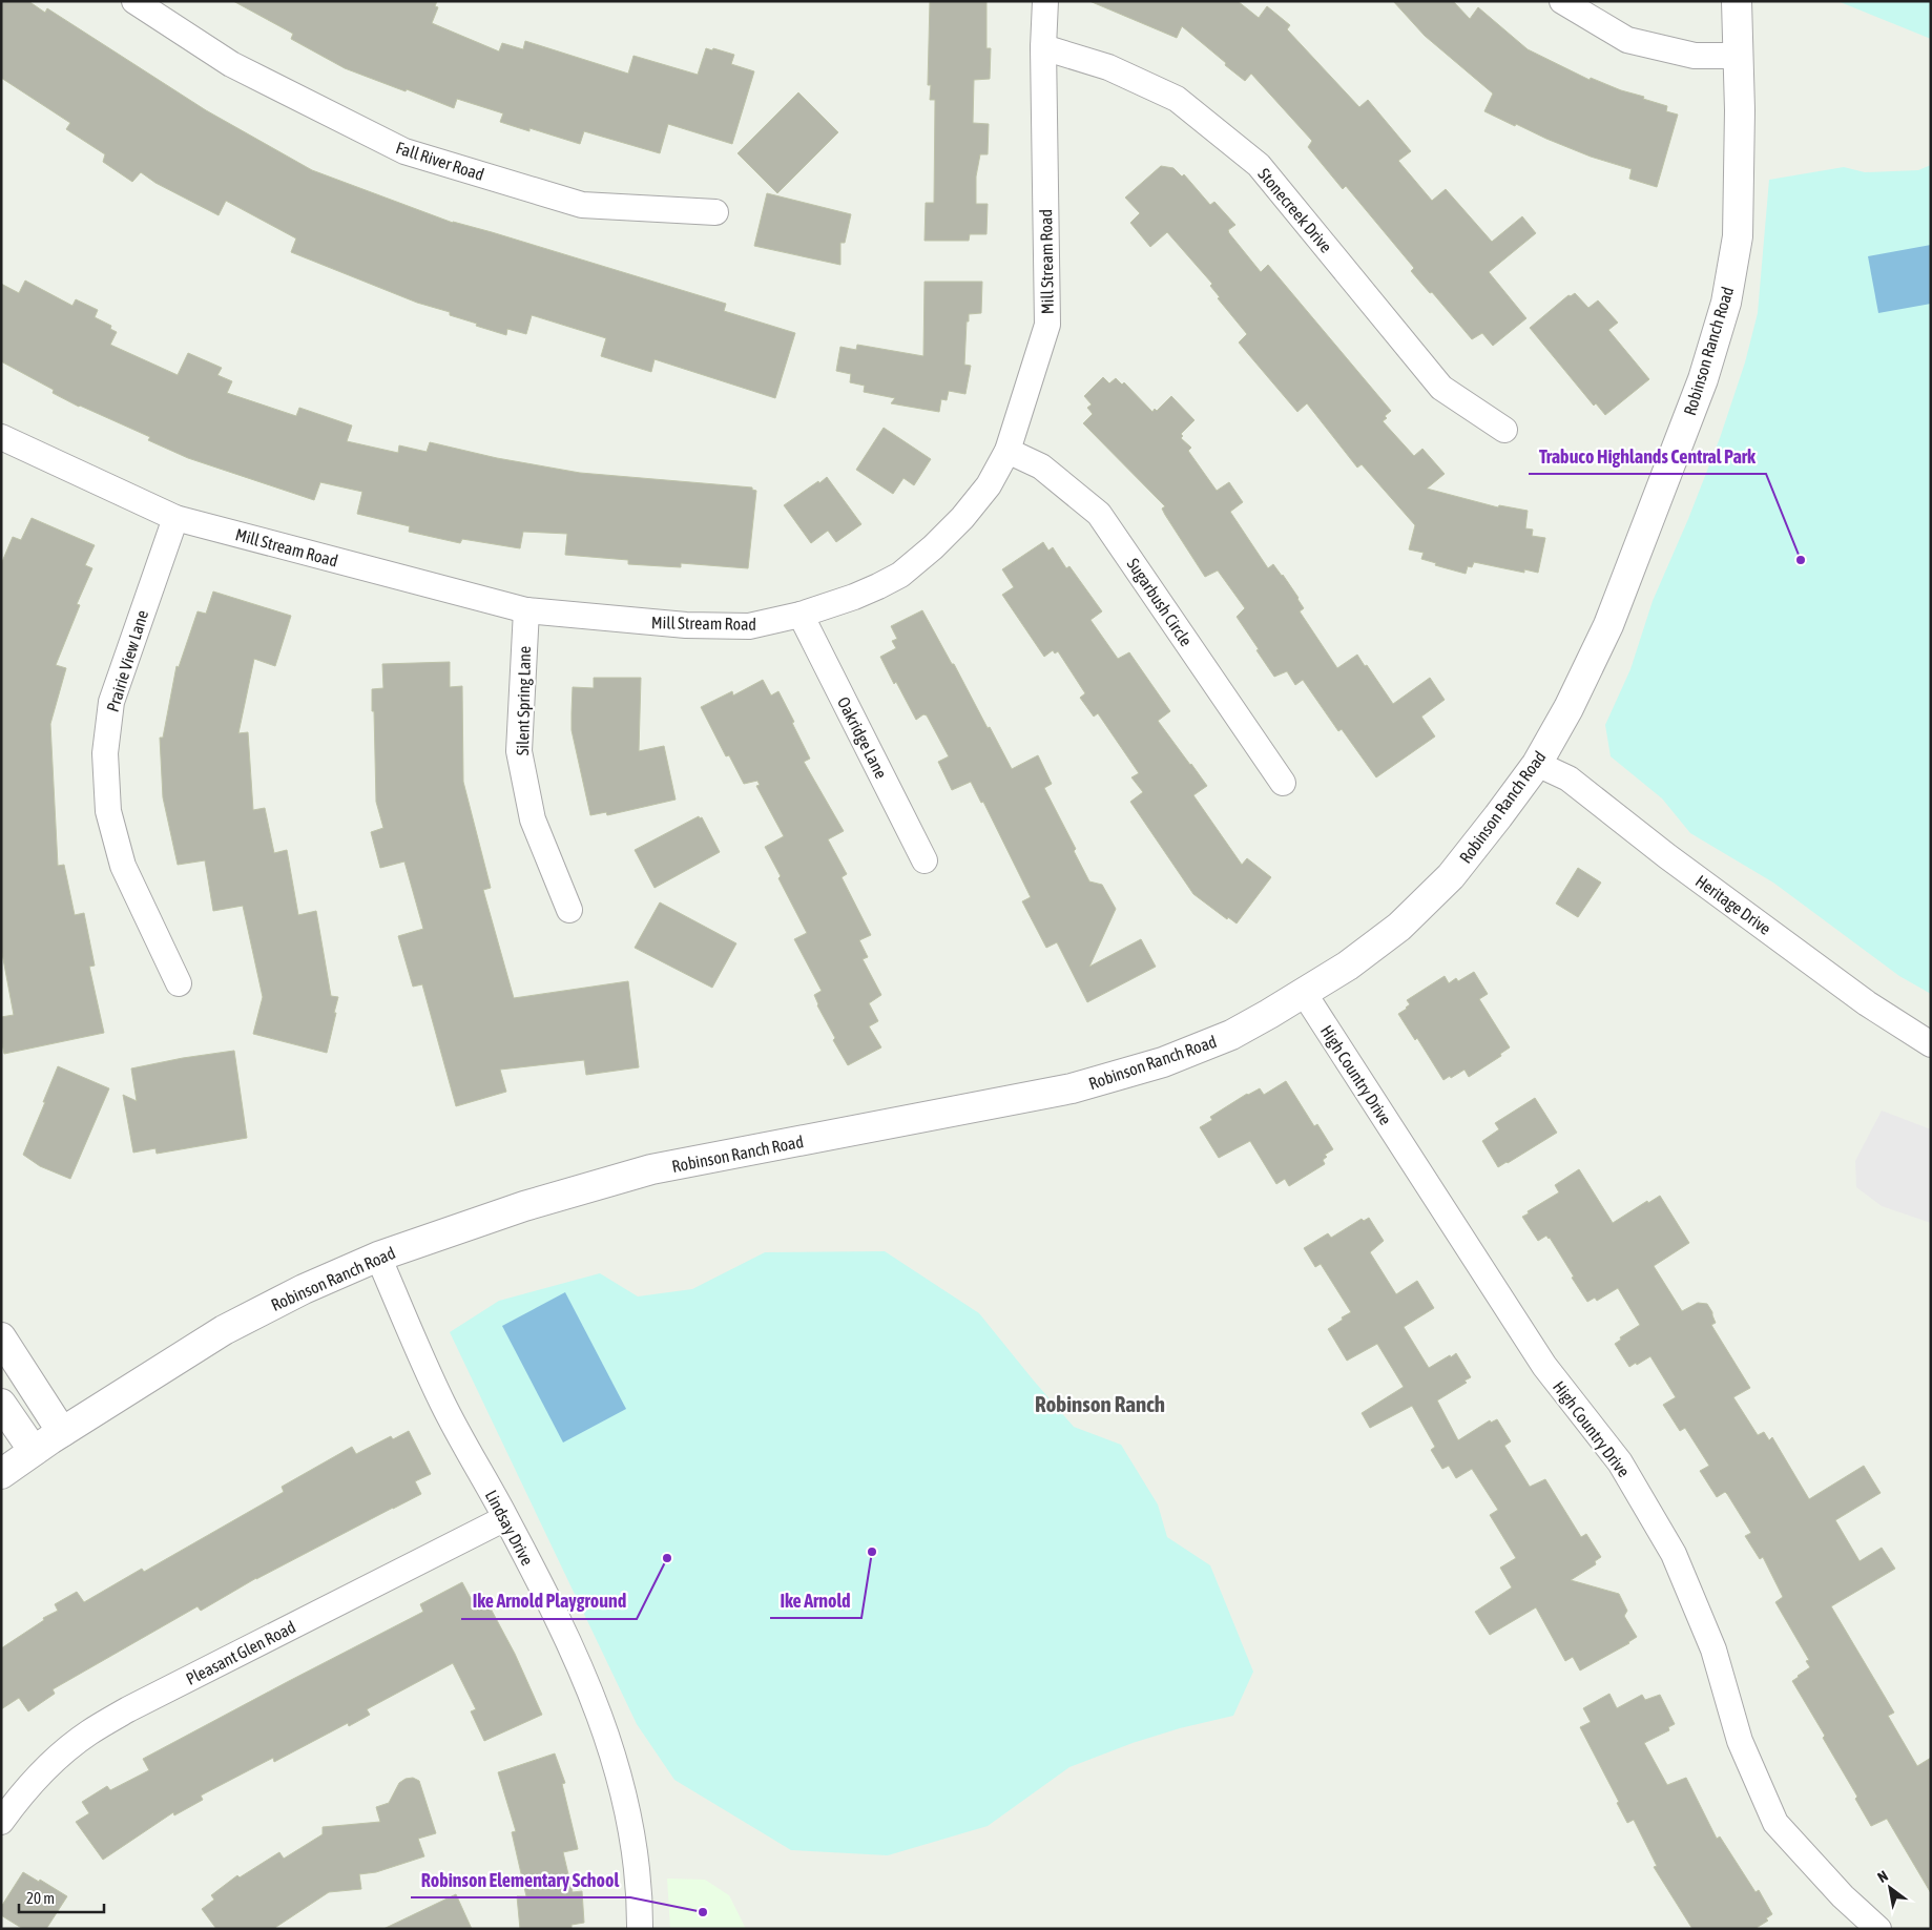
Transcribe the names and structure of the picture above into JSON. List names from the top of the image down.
{
  "streets": {
    "street": [
      "Fall River Road",
      "Stonecreek Drive",
      "Mill Stream Road",
      "Robinson Ranch Road",
      "Sugarbush Circle",
      "Prairie View Lane",
      "Silent Spring Lane",
      "Oakridge Lane",
      "Heritage Drive",
      "High Country Drive",
      "Lindsay Drive",
      "Pleasant Glen Road"
    ]
  },
  "crossings": [
    ["Stonecreek Drive", "Mill Stream Road"],
    ["Mill Stream Road", "Sugarbush Circle"],
    ["Mill Stream Road", "Prairie View Lane"],
    ["Mill Stream Road", "Silent Spring Lane"],
    ["Mill Stream Road", "Oakridge Lane"],
    ["Robinson Ranch Road", "Heritage Drive"],
    ["Robinson Ranch Road", "High Country Drive"],
    ["Robinson Ranch Road", "Lindsay Drive"],
    ["Lindsay Drive", "Pleasant Glen Road"]
  ],
  "districts": ["Robinson Ranch"],
  "places": [
    "Trabuco Highlands Central Park",
    "Ike Arnold",
    "Ike Arnold Playground",
    "Robinson Elementary School"
  ],
  "scale_bar": "20 m",
  "north": "top left"
}
